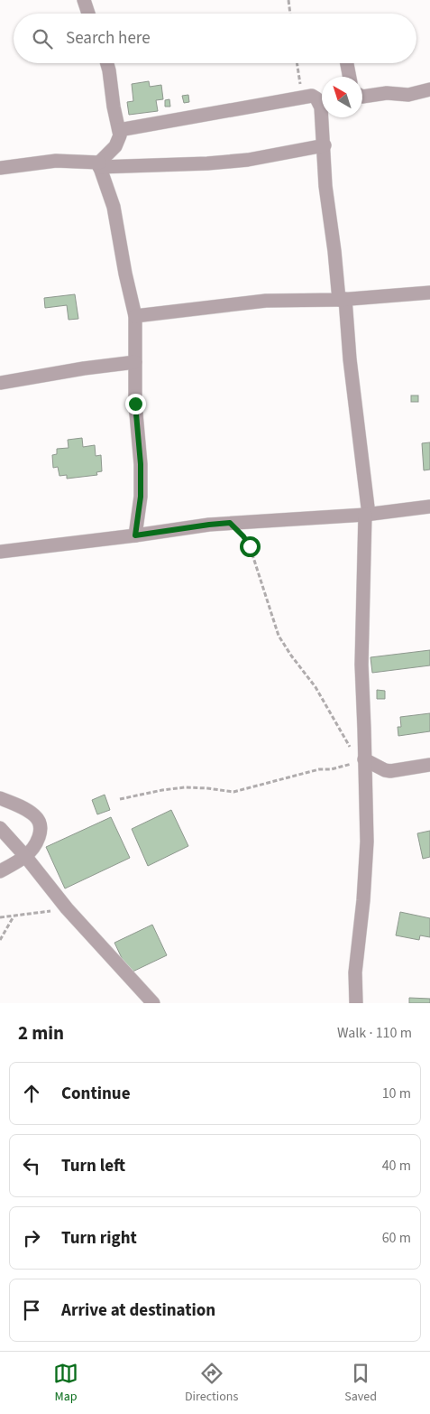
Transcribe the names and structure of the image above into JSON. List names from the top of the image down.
{
  "north": "top left",
  "page": {
    "search": "Search here",
    "heading": ["2 min", "Walk · 110 m"],
    "list": [
      ["Continue", "10 m"],
      ["Turn left", "40 m"],
      ["Turn right", "60 m"],
      "Arrive at destination"
    ],
    "nav": ["Map", "Directions", "Saved"]
  }
}
